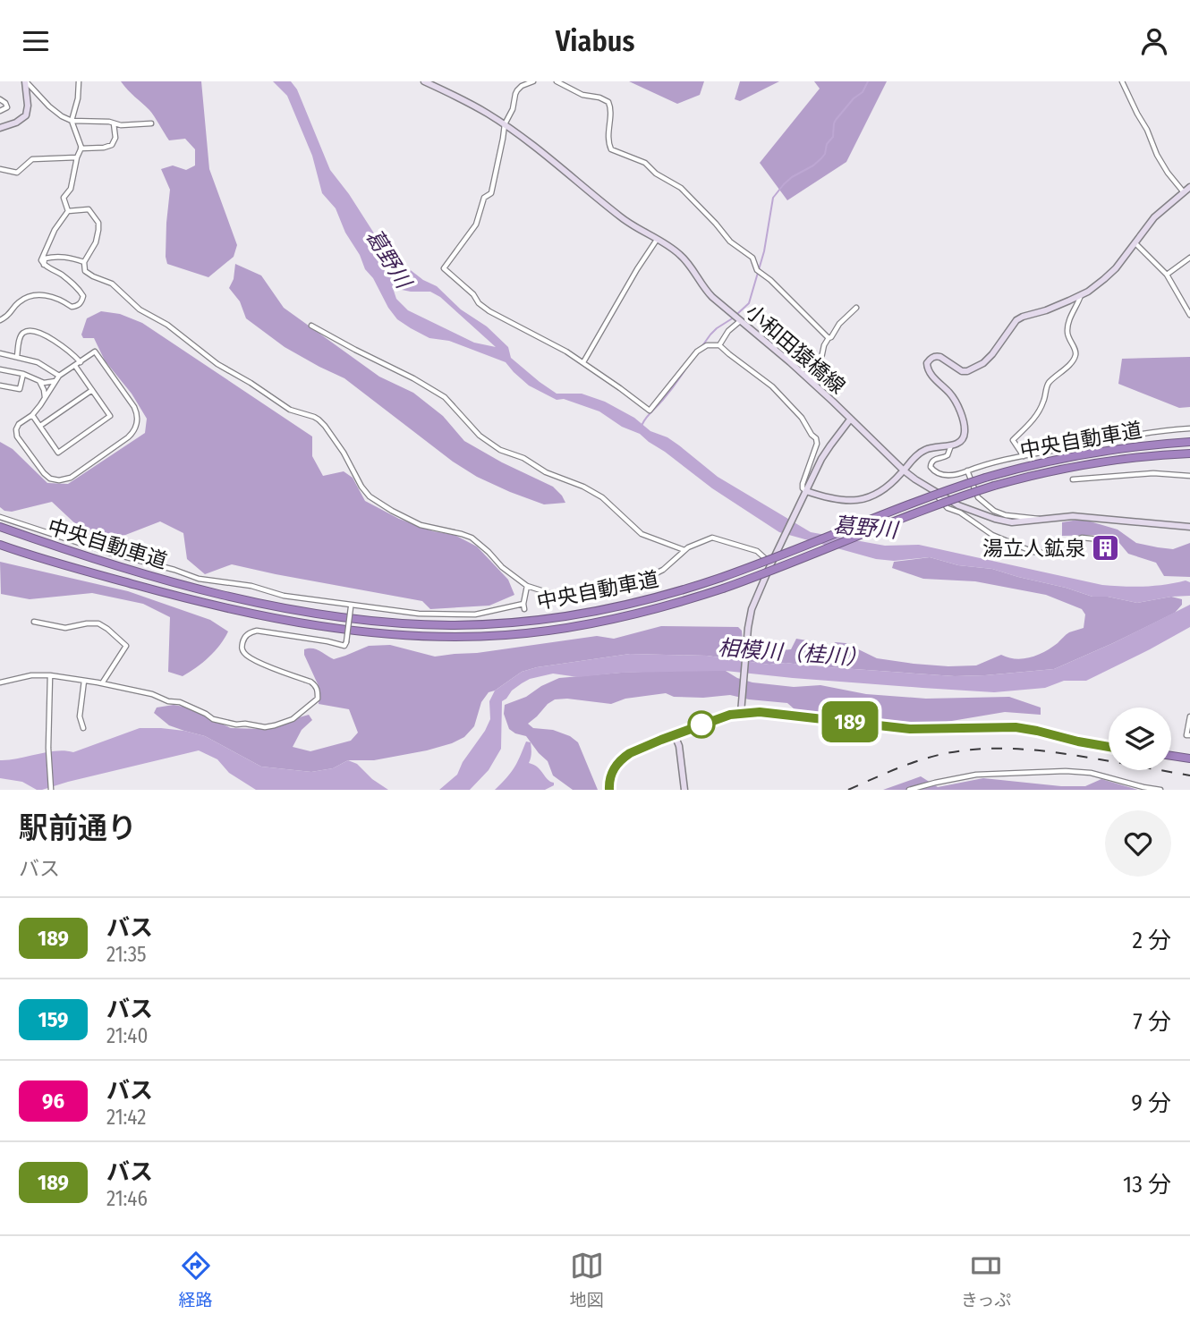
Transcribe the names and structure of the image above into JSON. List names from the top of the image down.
{
  "streets": {
    "highway": ["中央自動車道"],
    "street": ["小和田猿橋線"]
  },
  "water": ["葛野川", "相模川（桂川）"],
  "places": {
    "building": ["湯立人鉱泉"]
  },
  "lines": ["bus line 189"],
  "page": {
    "header": "Viabus",
    "on_map": "189",
    "heading": ["駅前通り", "バス"],
    "list": [
      {
        "mark": "189",
        "name": "バス",
        "note": "21:35",
        "value": "2 分"
      },
      {
        "mark": "159",
        "name": "バス",
        "note": "21:40",
        "value": "7 分"
      },
      {
        "mark": "96",
        "name": "バス",
        "note": "21:42",
        "value": "9 分"
      },
      {
        "mark": "189",
        "name": "バス",
        "note": "21:46",
        "value": "13 分"
      }
    ],
    "tabs": ["経路", "地図", "きっぷ"]
  }
}
